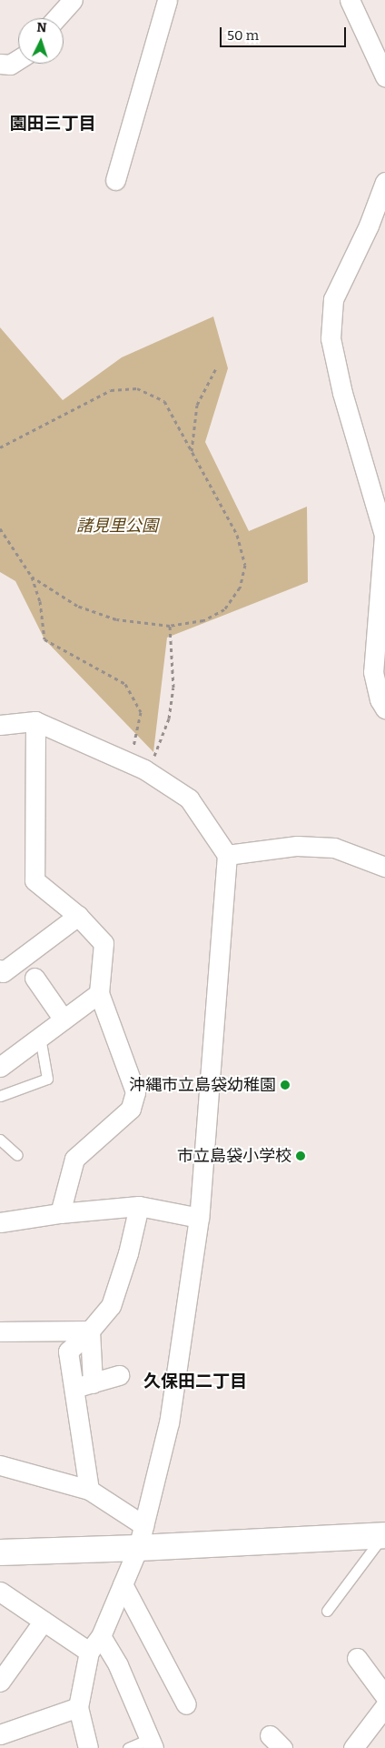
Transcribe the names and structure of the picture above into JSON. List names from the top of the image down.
{
  "districts": ["園田三丁目", "久保田二丁目"],
  "parks": ["諸見里公園"],
  "places": ["沖縄市立島袋幼稚園", "市立島袋小学校"],
  "scale_bar": "50 m",
  "north": "top"
}
